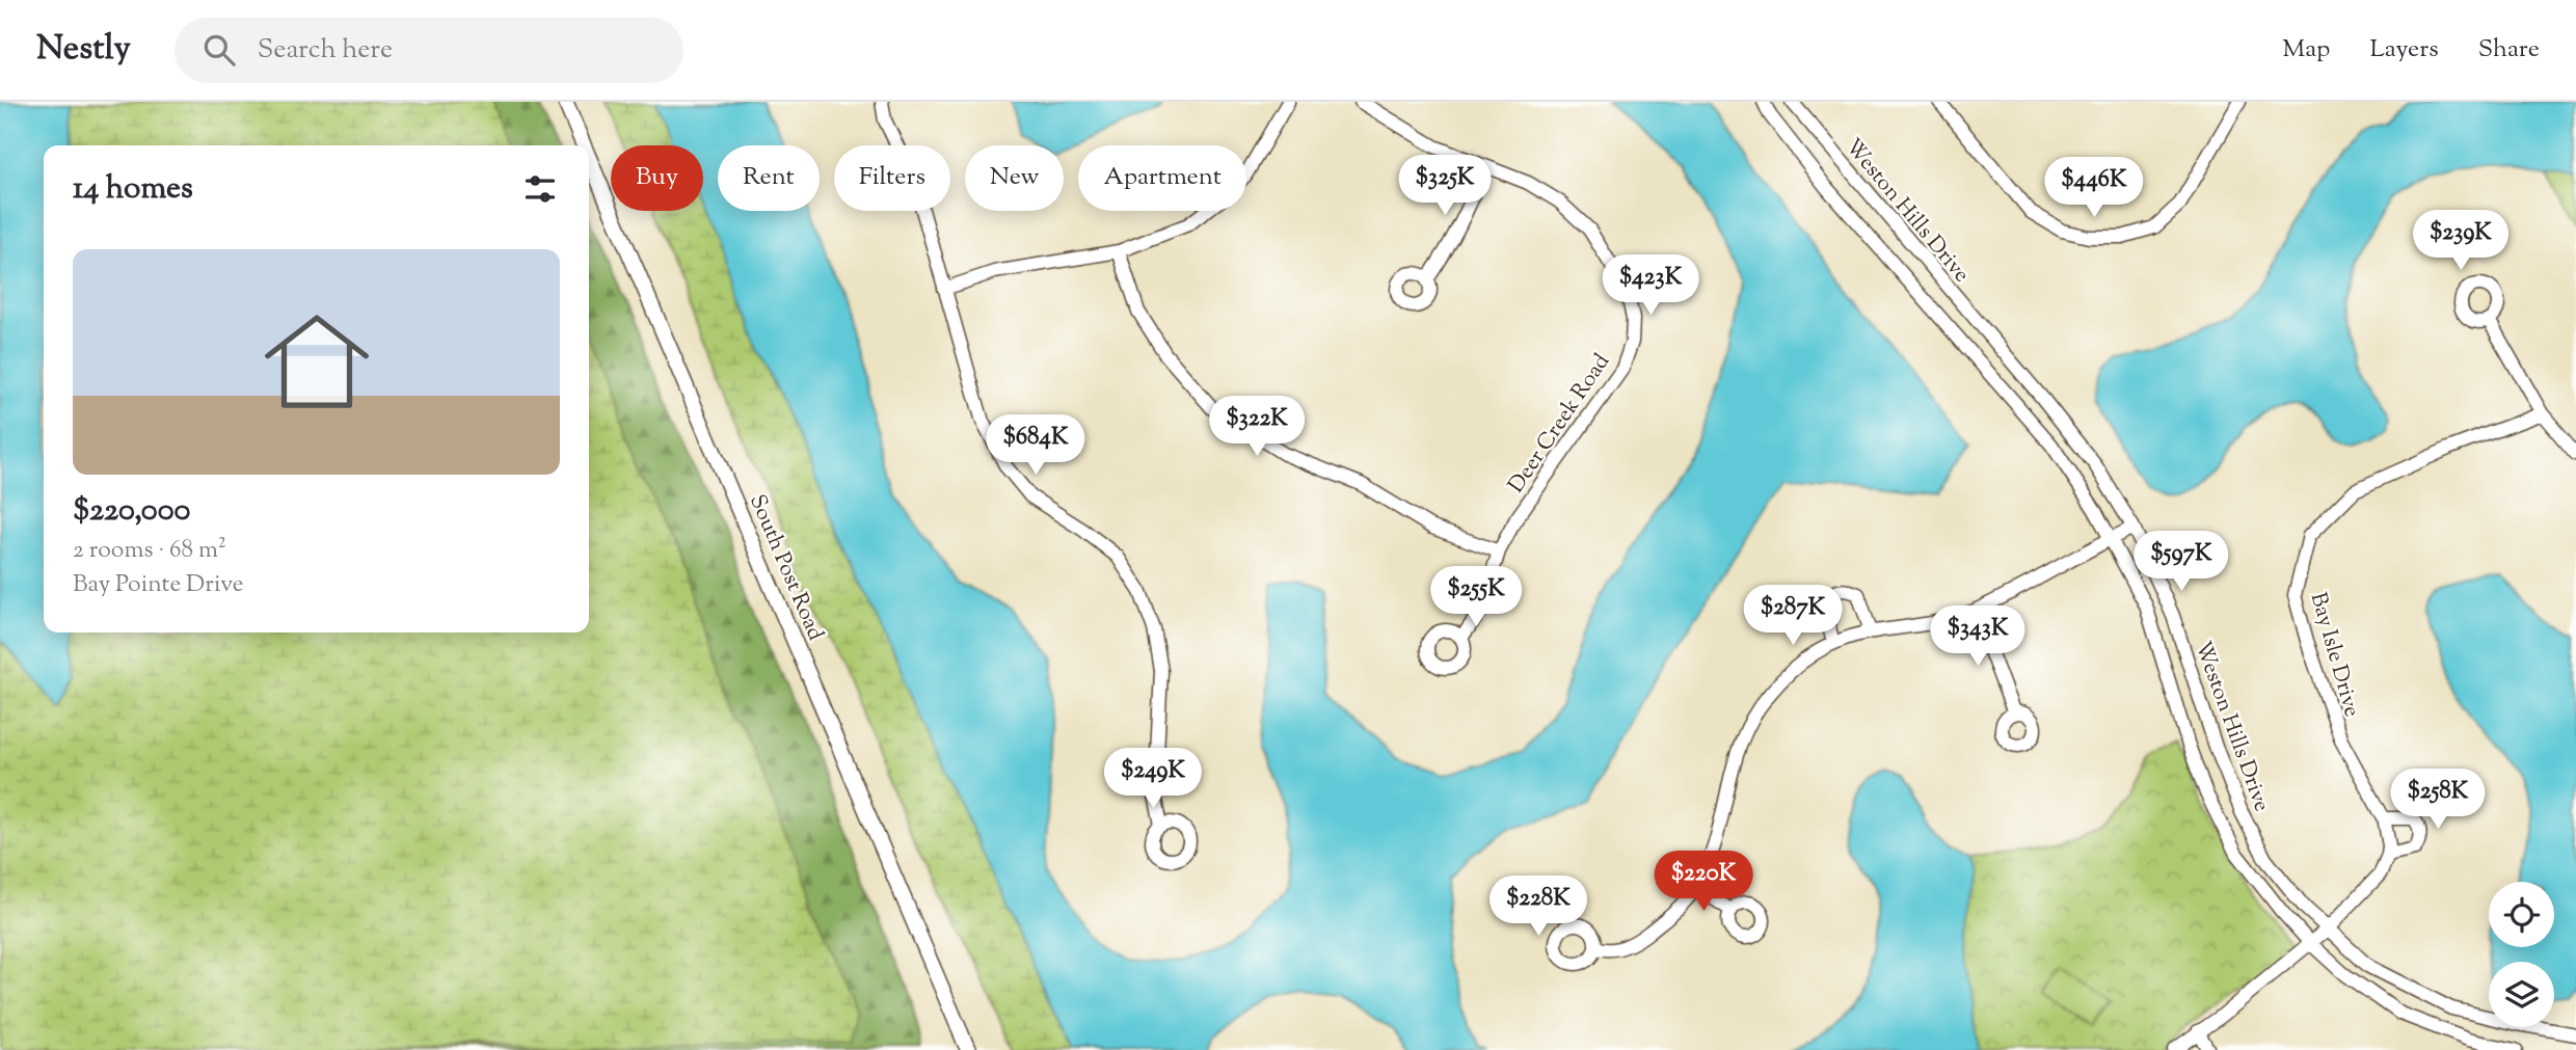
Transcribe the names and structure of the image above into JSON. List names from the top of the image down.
{
  "streets": {
    "street": [
      "Weston Hills Drive",
      "Deer Creek Road",
      "South Post Road",
      "Bay Isle Drive"
    ]
  },
  "page": {
    "header": "Nestly",
    "search": "Search here",
    "nav": ["Map", "Layers", "Share"],
    "chip": [
      "Buy",
      "Rent",
      "Filters",
      "New",
      "Apartment"
    ],
    "heading": "14 homes",
    "price": [
      "$325K",
      "$446K",
      "$239K",
      "$423K",
      "$322K",
      "$684K",
      "$597K",
      "$255K",
      "$287K",
      "$343K",
      "$249K",
      "$258K",
      "$220K",
      "$228K"
    ],
    "list": [
      {
        "name": "$220,000",
        "note": "2 rooms · 68 m² · Bay Pointe Drive"
      }
    ]
  }
}
